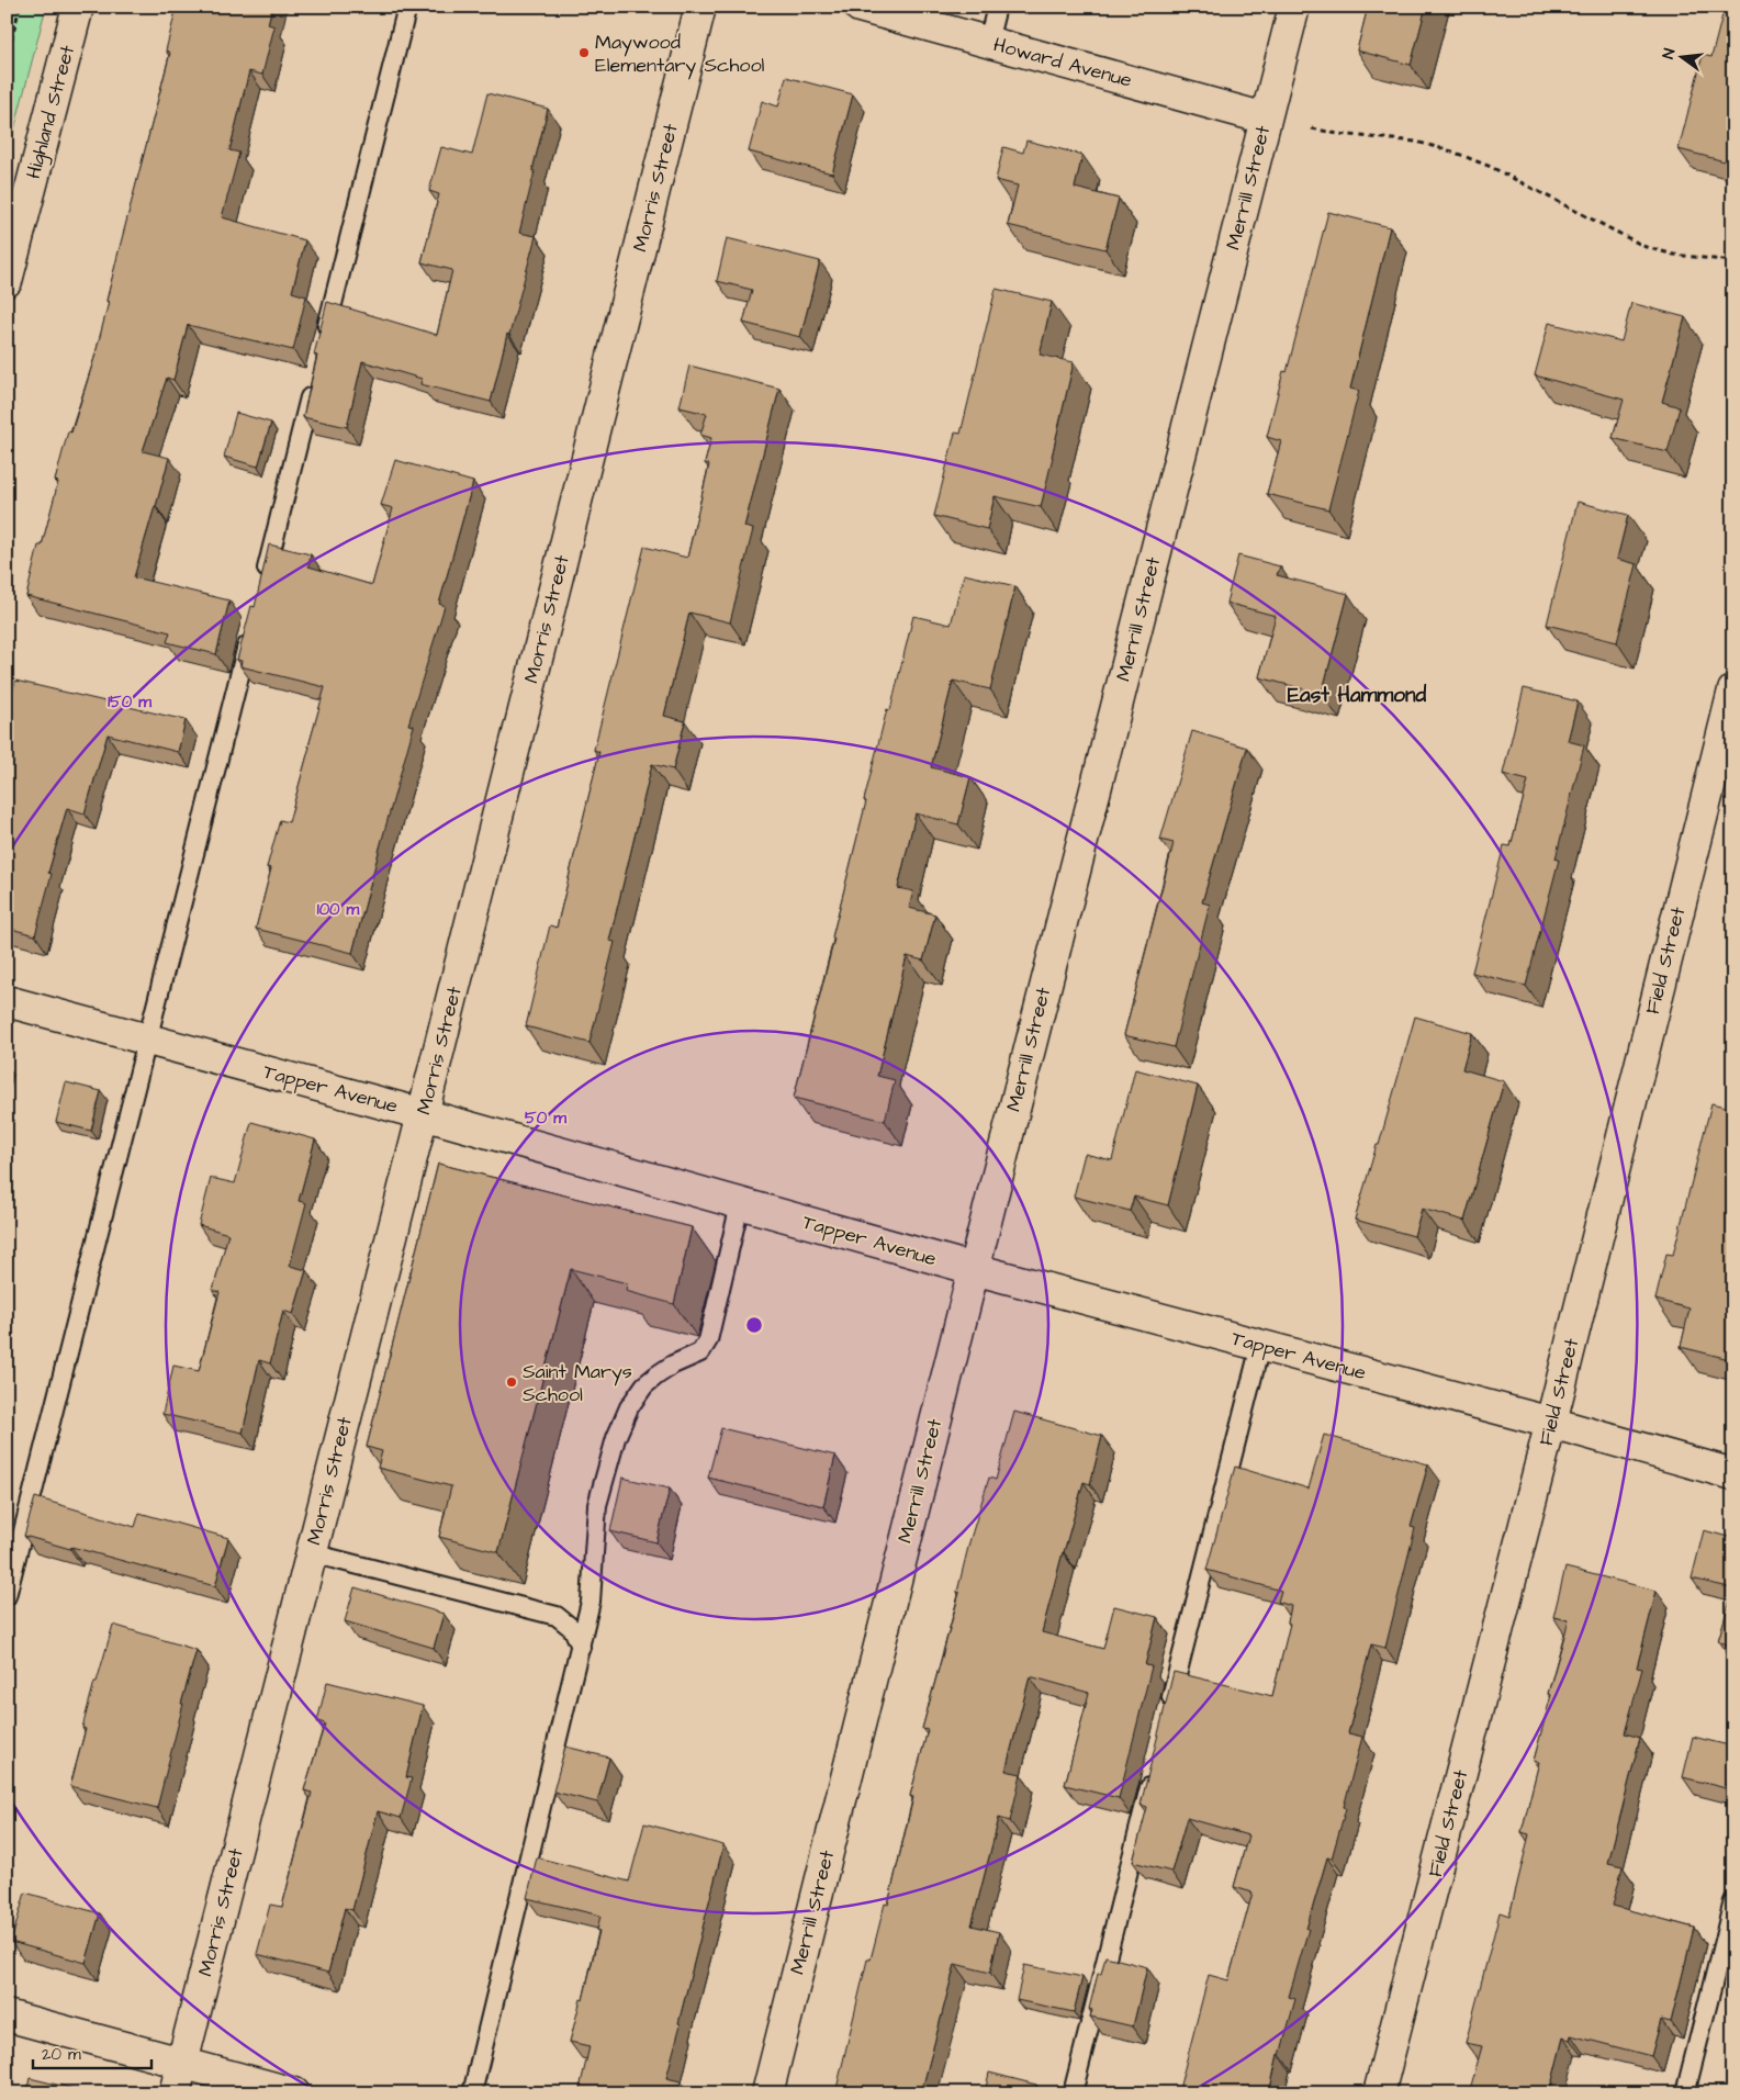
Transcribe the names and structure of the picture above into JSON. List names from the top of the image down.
{
  "streets": {
    "street": [
      "Howard Avenue",
      "Highland Street",
      "Morris Street",
      "Merrill Street",
      "Field Street",
      "Tapper Avenue"
    ]
  },
  "crossings": [
    ["Howard Avenue", "Merrill Street"],
    ["Morris Street", "Tapper Avenue"],
    ["Merrill Street", "Tapper Avenue"],
    ["Field Street", "Tapper Avenue"]
  ],
  "districts": ["East Hammond"],
  "places": ["Maywood Elementary School", "Saint Marys School"],
  "scale_bar": "20 m",
  "north": "left",
  "rings": ["150 m", "100 m", "50 m"]
}
